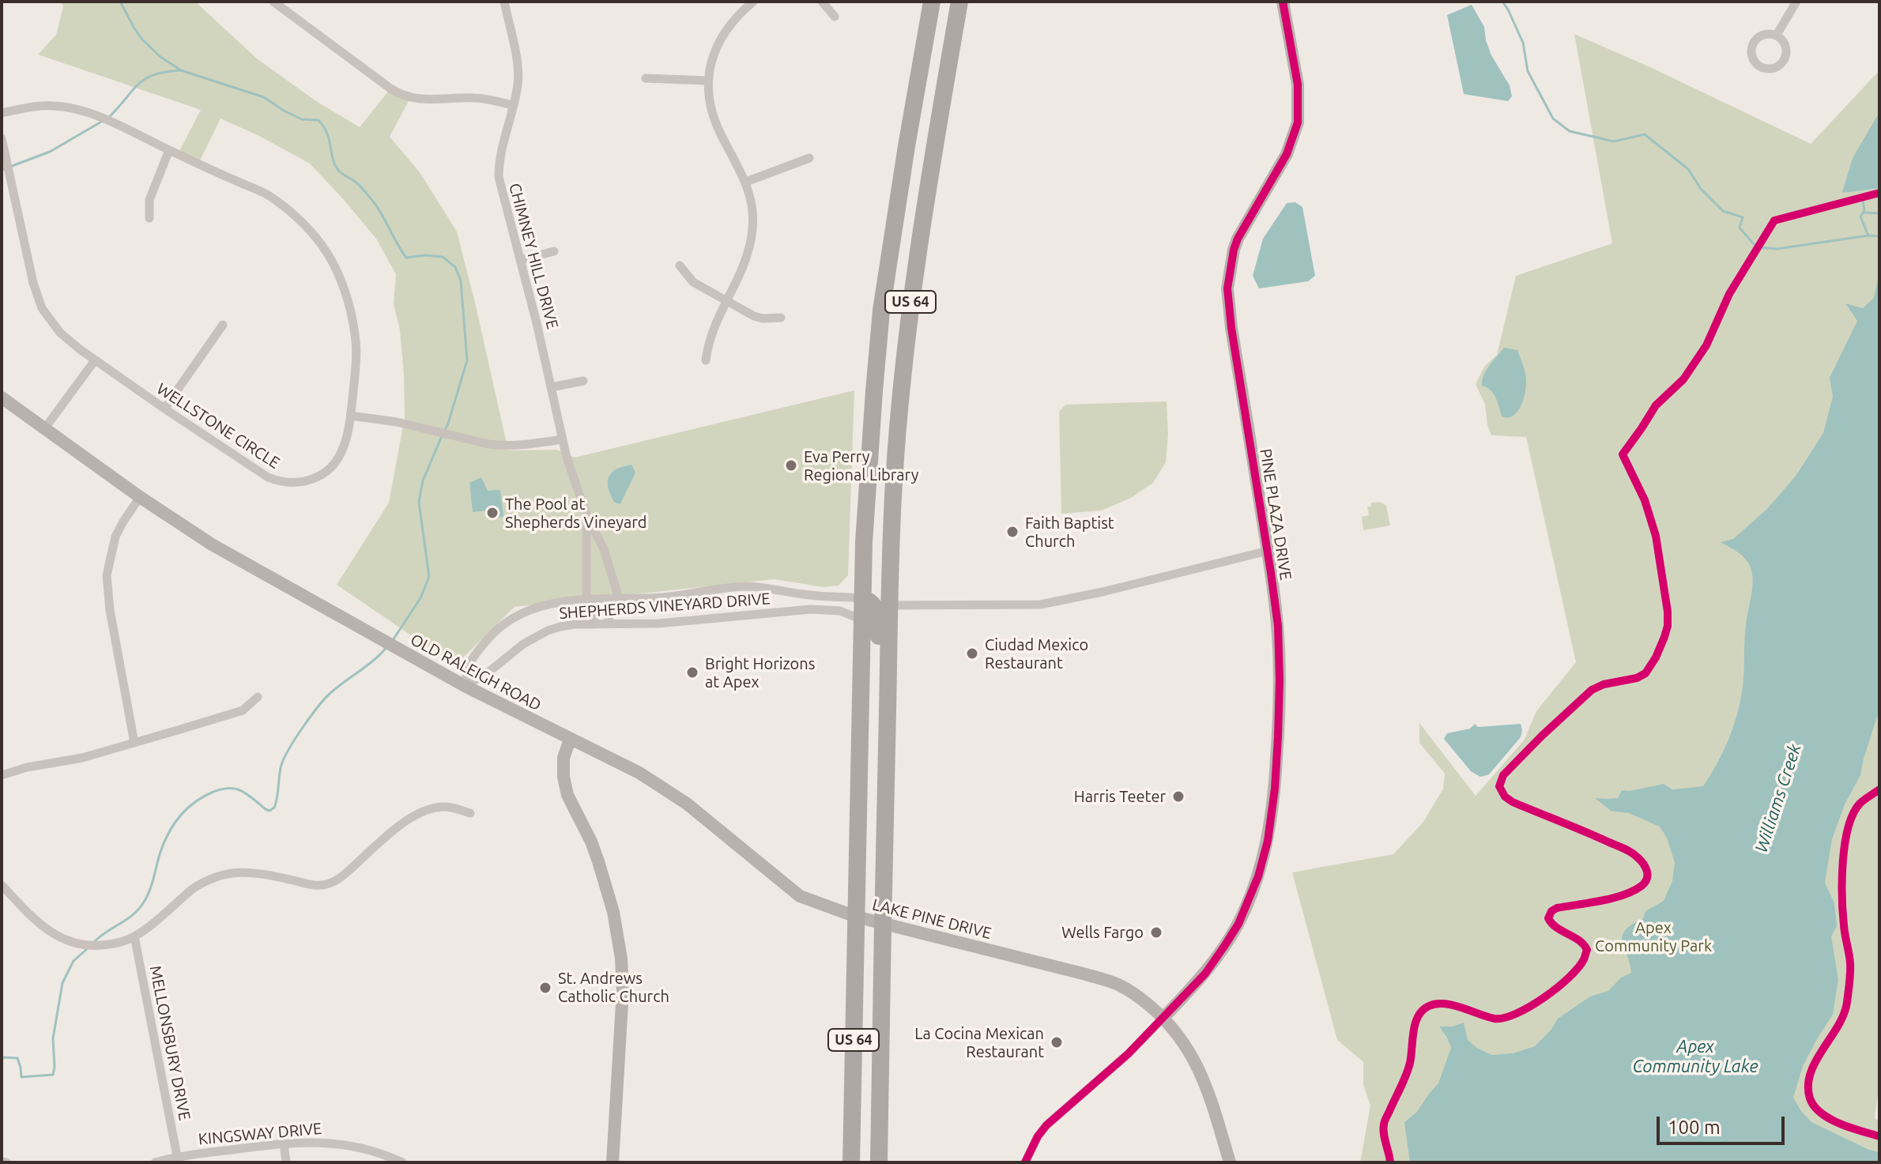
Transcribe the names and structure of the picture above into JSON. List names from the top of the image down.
{
  "streets": {
    "highway": ["US 64"],
    "street": [
      "CHIMNEY HILL DRIVE",
      "WELLSTONE CIRCLE",
      "PINE PLAZA DRIVE",
      "SHEPHERDS VINEYARD DRIVE",
      "OLD RALEIGH ROAD",
      "LAKE PINE DRIVE",
      "MELLONSBURY DRIVE",
      "KINGSWAY DRIVE"
    ]
  },
  "crossings": [
    ["CHIMNEY HILL DRIVE", "SHEPHERDS VINEYARD DRIVE"],
    ["US 64", "SHEPHERDS VINEYARD DRIVE"],
    ["US 64", "LAKE PINE DRIVE"],
    ["PINE PLAZA DRIVE", "LAKE PINE DRIVE"],
    ["SHEPHERDS VINEYARD DRIVE", "OLD RALEIGH ROAD"],
    ["OLD RALEIGH ROAD", "LAKE PINE DRIVE"],
    ["MELLONSBURY DRIVE", "KINGSWAY DRIVE"]
  ],
  "water": ["Williams Creek", "Apex Community Lake"],
  "parks": ["Apex Community Park"],
  "places": [
    "Eva Perry Regional Library",
    "The Pool at Shepherds Vineyard",
    "Faith Baptist Church",
    "Ciudad Mexico Restaurant",
    "Bright Horizons at Apex",
    "Harris Teeter",
    "Wells Fargo",
    "St. Andrews Catholic Church",
    "La Cocina Mexican Restaurant"
  ],
  "scale_bar": "100 m"
}
